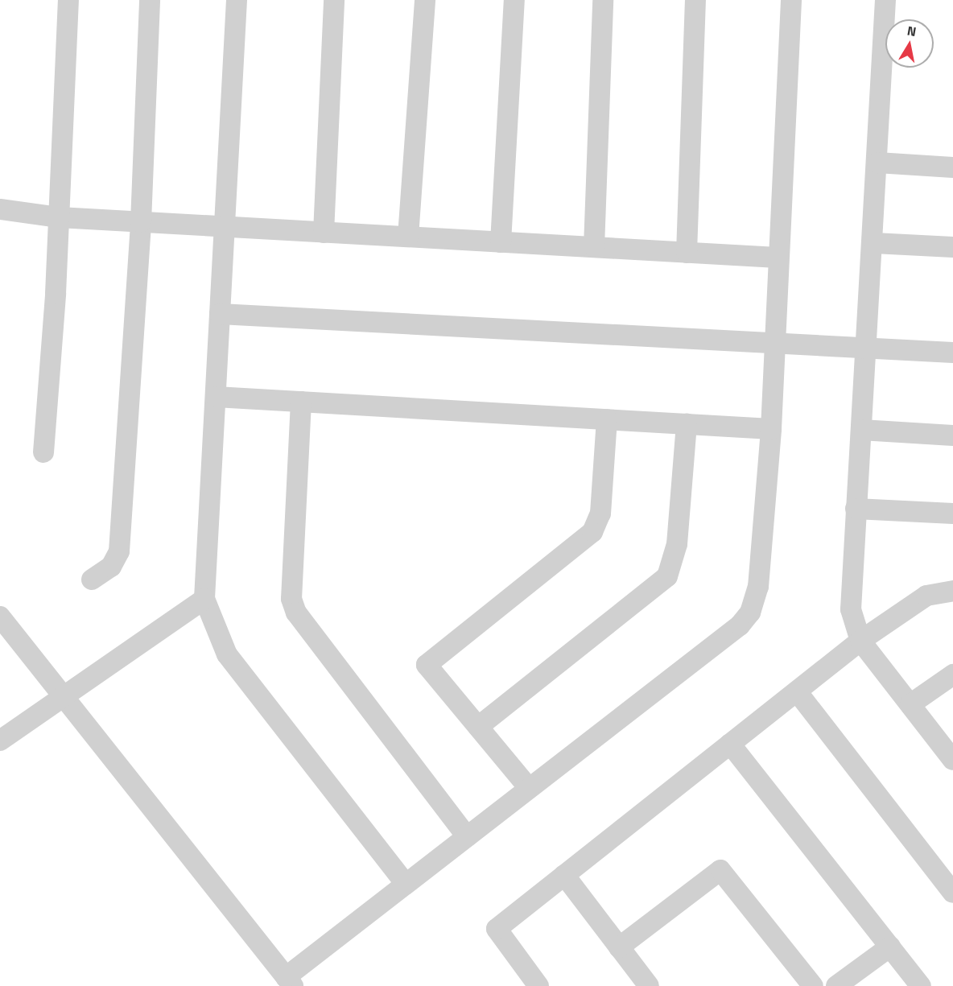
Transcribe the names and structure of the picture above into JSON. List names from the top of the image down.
{
  "north": "top"
}
